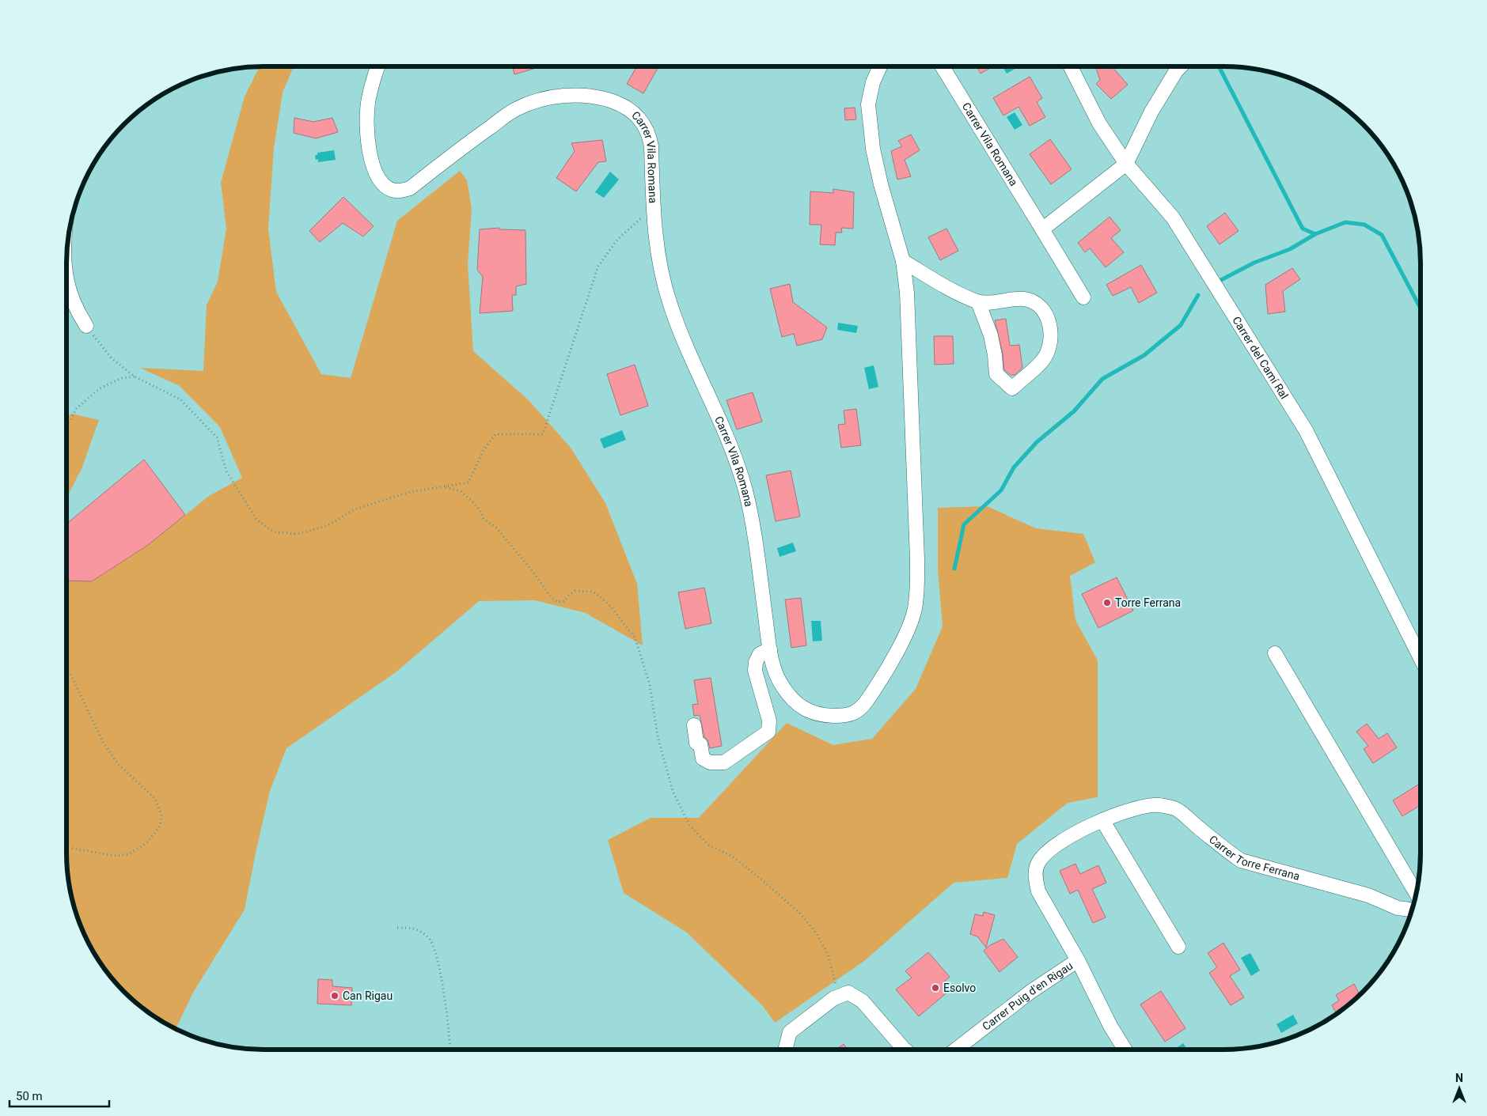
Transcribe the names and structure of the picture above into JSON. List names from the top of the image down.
{
  "streets": {
    "street": [
      "Carrer Vila Romana",
      "Carrer del Camí Ral",
      "Carrer Torre Ferrana",
      "Carrer Puig d'en Rigau"
    ]
  },
  "crossings": [
    ["Carrer Torre Ferrana", "Carrer Puig d'en Rigau"]
  ],
  "places": ["Torre Ferrana", "Esolvo", "Can Rigau"],
  "scale_bar": "50 m",
  "north": "top"
}
